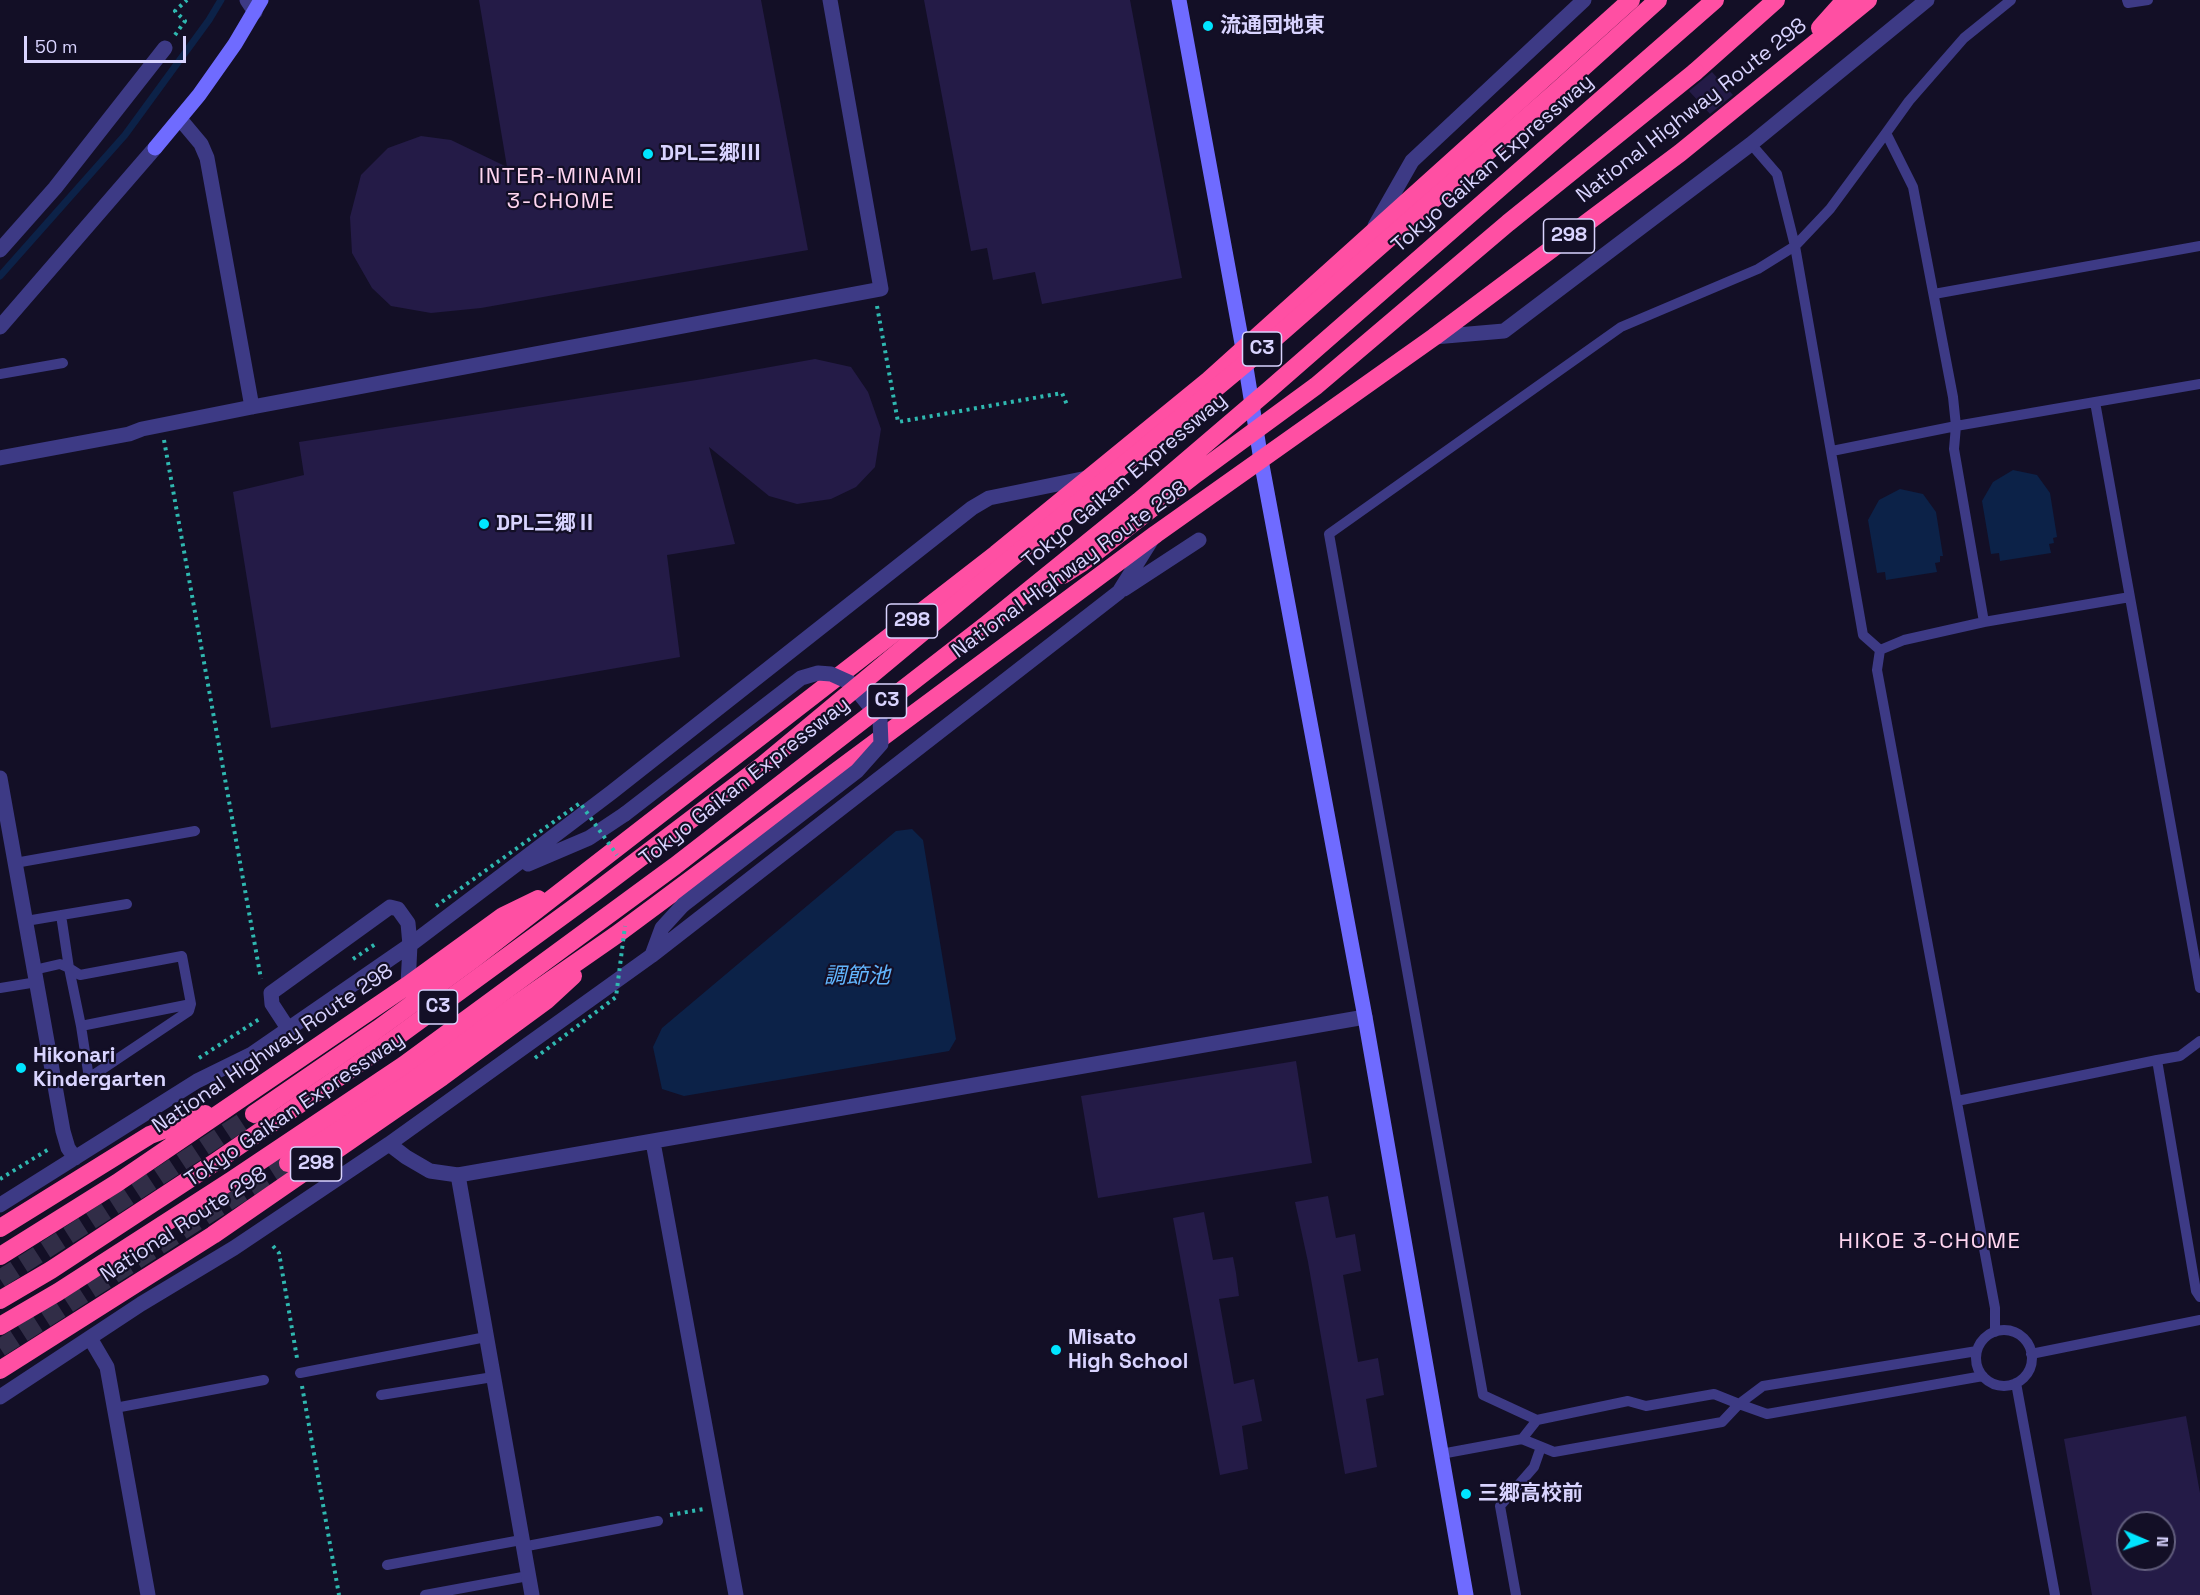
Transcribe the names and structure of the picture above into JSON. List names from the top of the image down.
{
  "streets": {
    "highway": [
      "National Highway Route 298",
      "Tokyo Gaikan Expressway",
      "298",
      "C3",
      "National Route 298"
    ]
  },
  "crossings": [
    ["National Highway Route 298", "National Route 298"]
  ],
  "districts": ["INTER-MINAMI 3-CHOME", "HIKOE 3-CHOME"],
  "water": ["調節池"],
  "places": [
    "流通団地東",
    "DPL三郷Ⅲ",
    "DPL三郷Ⅱ",
    "Hikonari Kindergarten",
    "Misato High School",
    "三郷高校前"
  ],
  "scale_bar": "50 m",
  "north": "right"
}
